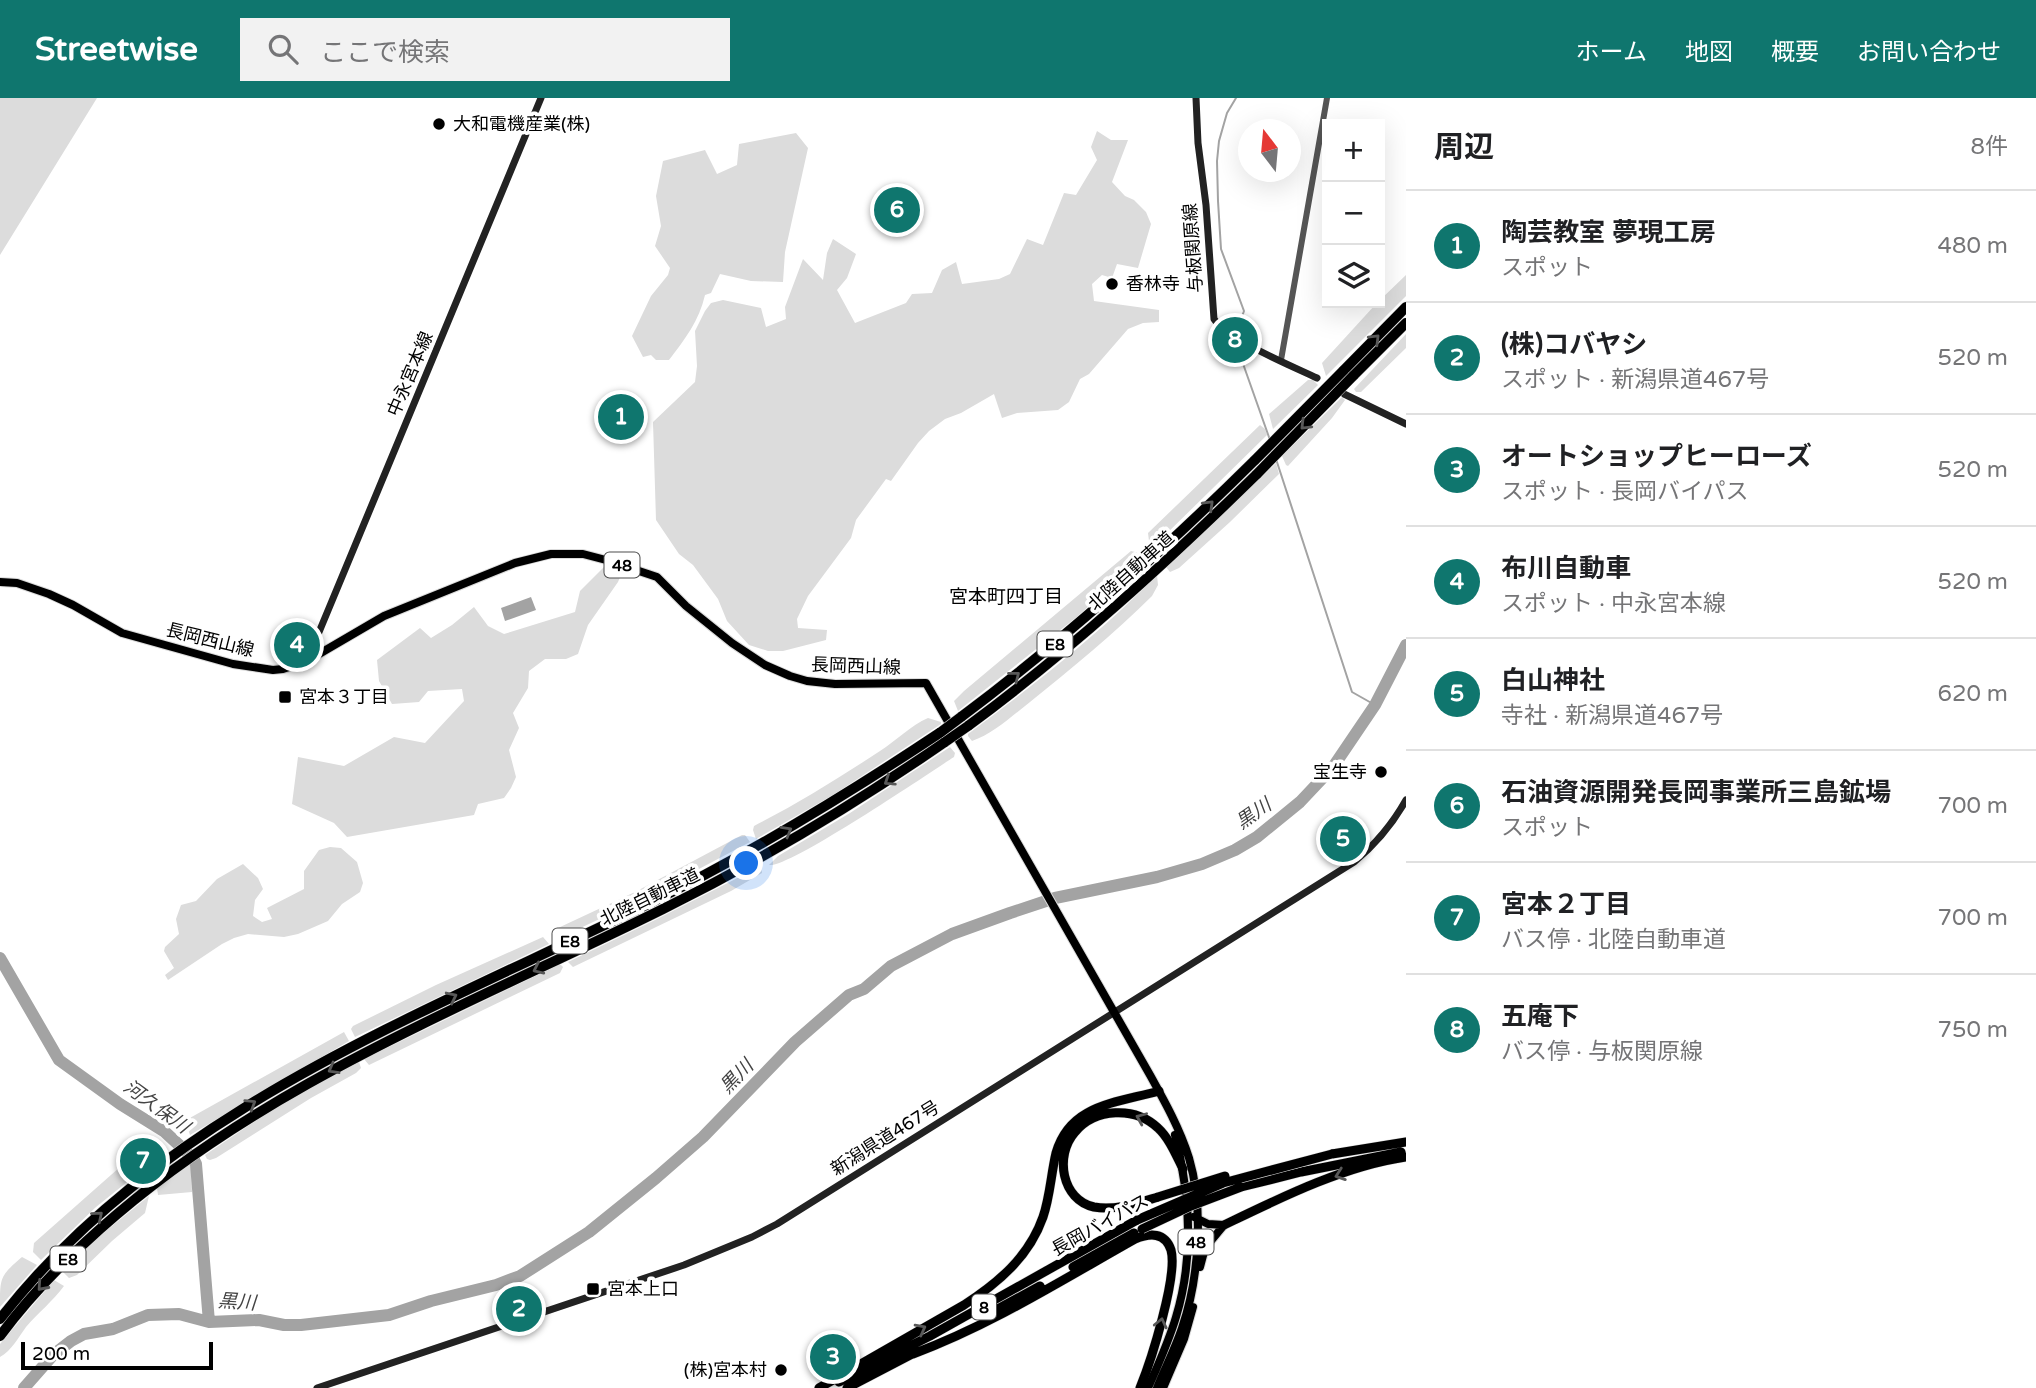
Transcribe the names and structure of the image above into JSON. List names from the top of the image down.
{
  "streets": {
    "highway": [
      "北陸自動車道",
      "E8",
      "長岡バイパス",
      "8"
    ],
    "main road": [
      "与板関原線",
      "中永宮本線",
      "48",
      "長岡西山線",
      "新潟県道467号"
    ]
  },
  "crossings": [
    ["中永宮本線", "長岡西山線"],
    ["48", "長岡西山線"],
    ["長岡西山線", "新潟県道467号"]
  ],
  "districts": ["宮本町四丁目"],
  "water": ["黒川", "河久保川"],
  "places": {
    "other": [
      "大和電機産業(株)",
      "香林寺",
      "宝生寺",
      "(株)宮本村"
    ],
    "transit": ["宮本３丁目", "宮本上口"]
  },
  "scale_bar": "200 m",
  "north": "top",
  "page": {
    "header": "Streetwise",
    "search": "ここで検索",
    "nav": [
      "ホーム",
      "地図",
      "概要",
      "お問い合わせ"
    ],
    "heading": ["周辺", "8件"],
    "map_buttons": ["+", "−"],
    "pins": [
      "6",
      "8",
      "1",
      "4",
      "5",
      "7",
      "2",
      "3"
    ],
    "list": [
      {
        "mark": "1",
        "name": "陶芸教室 夢現工房",
        "note": "スポット",
        "value": "480 m"
      },
      {
        "mark": "2",
        "name": "(株)コバヤシ",
        "note": "スポット · 新潟県道467号",
        "value": "520 m"
      },
      {
        "mark": "3",
        "name": "オートショップヒーローズ",
        "note": "スポット · 長岡バイパス",
        "value": "520 m"
      },
      {
        "mark": "4",
        "name": "布川自動車",
        "note": "スポット · 中永宮本線",
        "value": "520 m"
      },
      {
        "mark": "5",
        "name": "白山神社",
        "note": "寺社 · 新潟県道467号",
        "value": "620 m"
      },
      {
        "mark": "6",
        "name": "石油資源開発長岡事業所三島鉱場",
        "note": "スポット",
        "value": "700 m"
      },
      {
        "mark": "7",
        "name": "宮本２丁目",
        "note": "バス停 · 北陸自動車道",
        "value": "700 m"
      },
      {
        "mark": "8",
        "name": "五庵下",
        "note": "バス停 · 与板関原線",
        "value": "750 m"
      }
    ],
    "scale": "200 m"
  }
}
